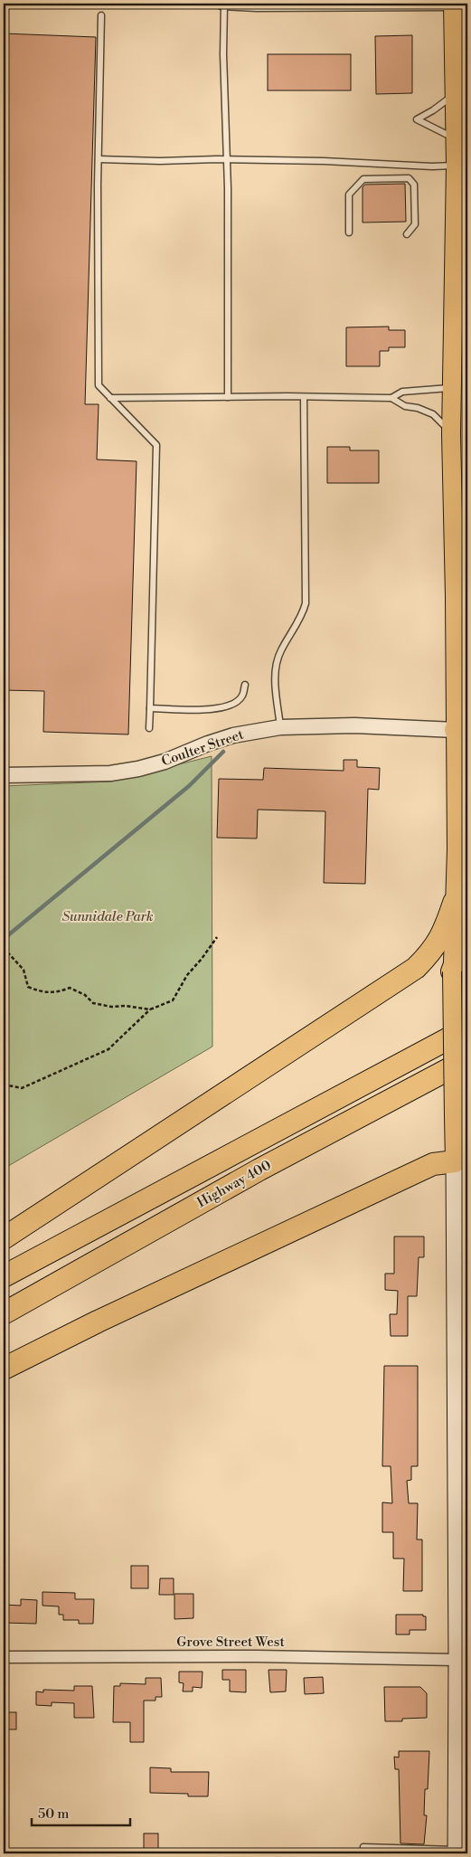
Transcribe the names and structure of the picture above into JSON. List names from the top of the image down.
{
  "streets": {
    "highway": ["Highway 400"],
    "street": ["Coulter Street", "Grove Street West"]
  },
  "parks": ["Sunnidale Park"],
  "scale_bar": "50 m"
}
